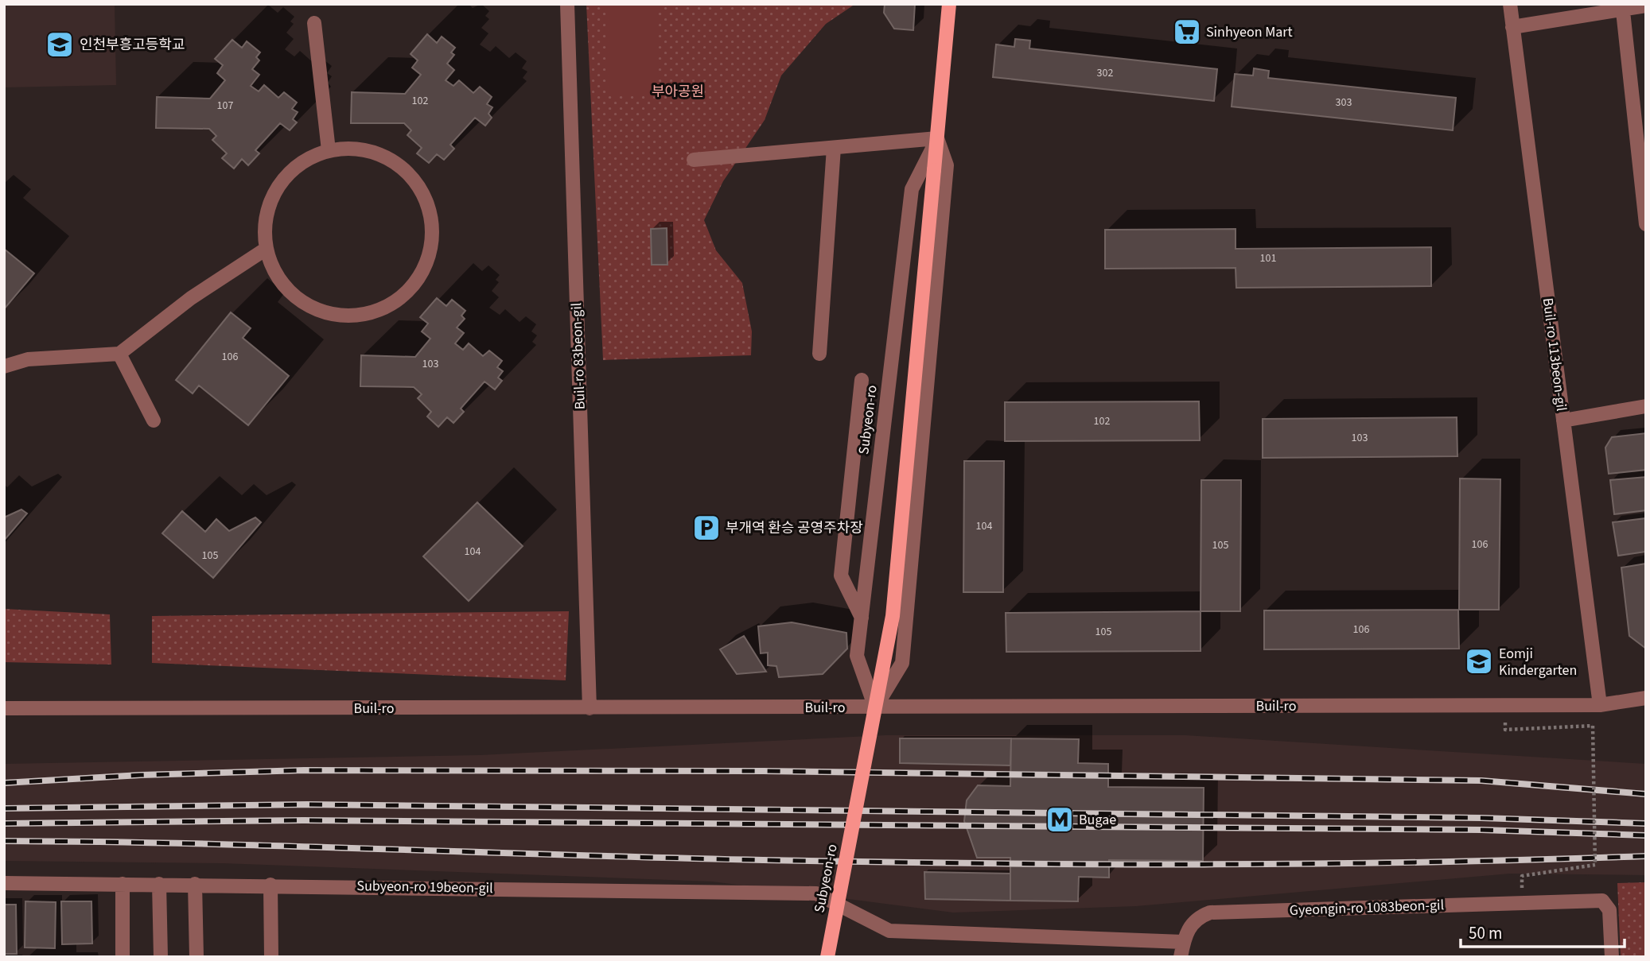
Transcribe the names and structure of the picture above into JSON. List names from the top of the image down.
{
  "streets": {
    "main road": ["Subyeon-ro"],
    "street": [
      "Buil-ro 113beon-gil",
      "Buil-ro 83beon-gil",
      "Buil-ro",
      "Subyeon-ro 19beon-gil",
      "Gyeongin-ro 1083beon-gil"
    ]
  },
  "crossings": [
    ["Buil-ro 113beon-gil", "Buil-ro"],
    ["Buil-ro 83beon-gil", "Buil-ro"],
    ["Subyeon-ro", "Buil-ro"],
    ["Subyeon-ro 19beon-gil", "Gyeongin-ro 1083beon-gil"]
  ],
  "parks": ["부아공원"],
  "places": {
    "supermarket": ["Sinhyeon Mart"],
    "school or university": ["인천부흥고등학교", "Eomji Kindergarten"],
    "parking": ["부개역 환승 공영주차장"],
    "metro station": ["Bugae"]
  },
  "house_numbers": [
    "302",
    "102",
    "303",
    "107",
    "101",
    "106",
    "103",
    "102",
    "103",
    "104",
    "106",
    "105",
    "104",
    "105",
    "106",
    "105"
  ],
  "scale_bar": "50 m"
}
